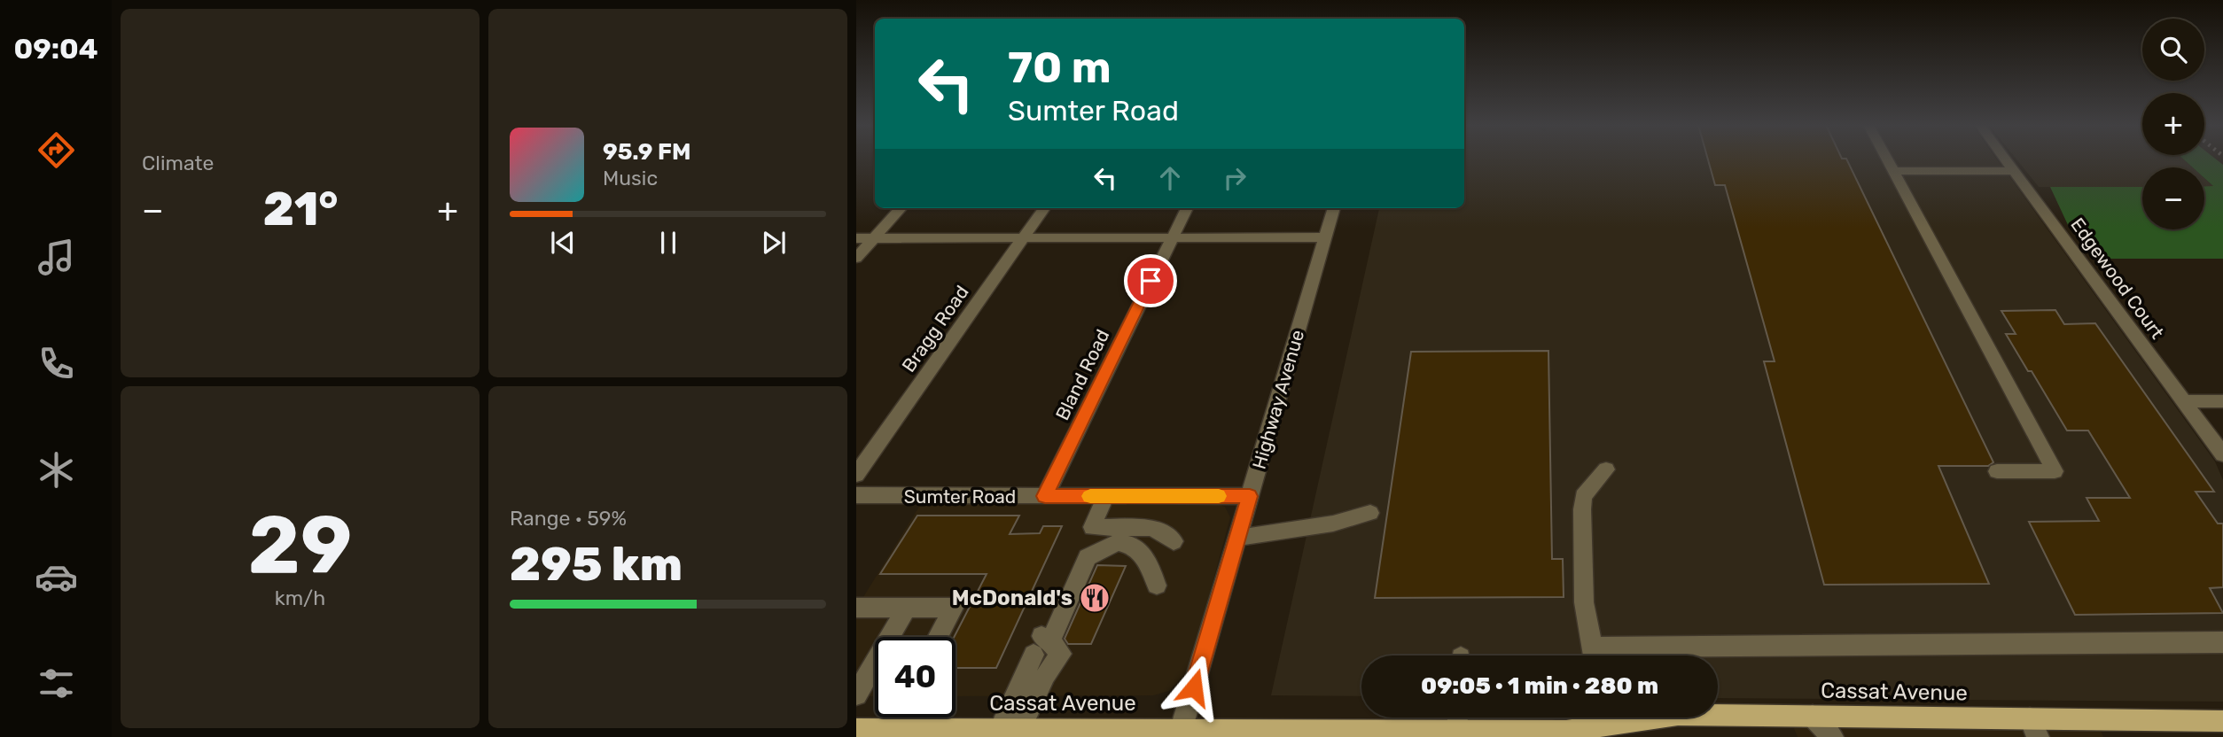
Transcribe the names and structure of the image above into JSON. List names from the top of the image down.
{
  "streets": {
    "main road": ["Cassat Avenue"],
    "street": [
      "Edgewood Court",
      "Bragg Road",
      "Bland Road",
      "Highway Avenue",
      "Sumter Road"
    ]
  },
  "crossings": [
    ["Bland Road", "Sumter Road"],
    ["Highway Avenue", "Sumter Road"],
    ["Highway Avenue", "Cassat Avenue"]
  ],
  "places": {
    "restaurant": ["McDonald's"]
  },
  "page": {
    "tabs": "09:04",
    "tile": [
      "Climate",
      ["29", "km/h"],
      ["Range · 59%", "295 km"]
    ],
    "map_buttons": ["+", "−"],
    "turn": ["70 m", "Sumter Road"],
    "song": ["95.9 FM", "Music"],
    "heat": ["−", "21°", "+"],
    "limit": "40",
    "trip": "09:05 · 1 min · 280 m"
  }
}
